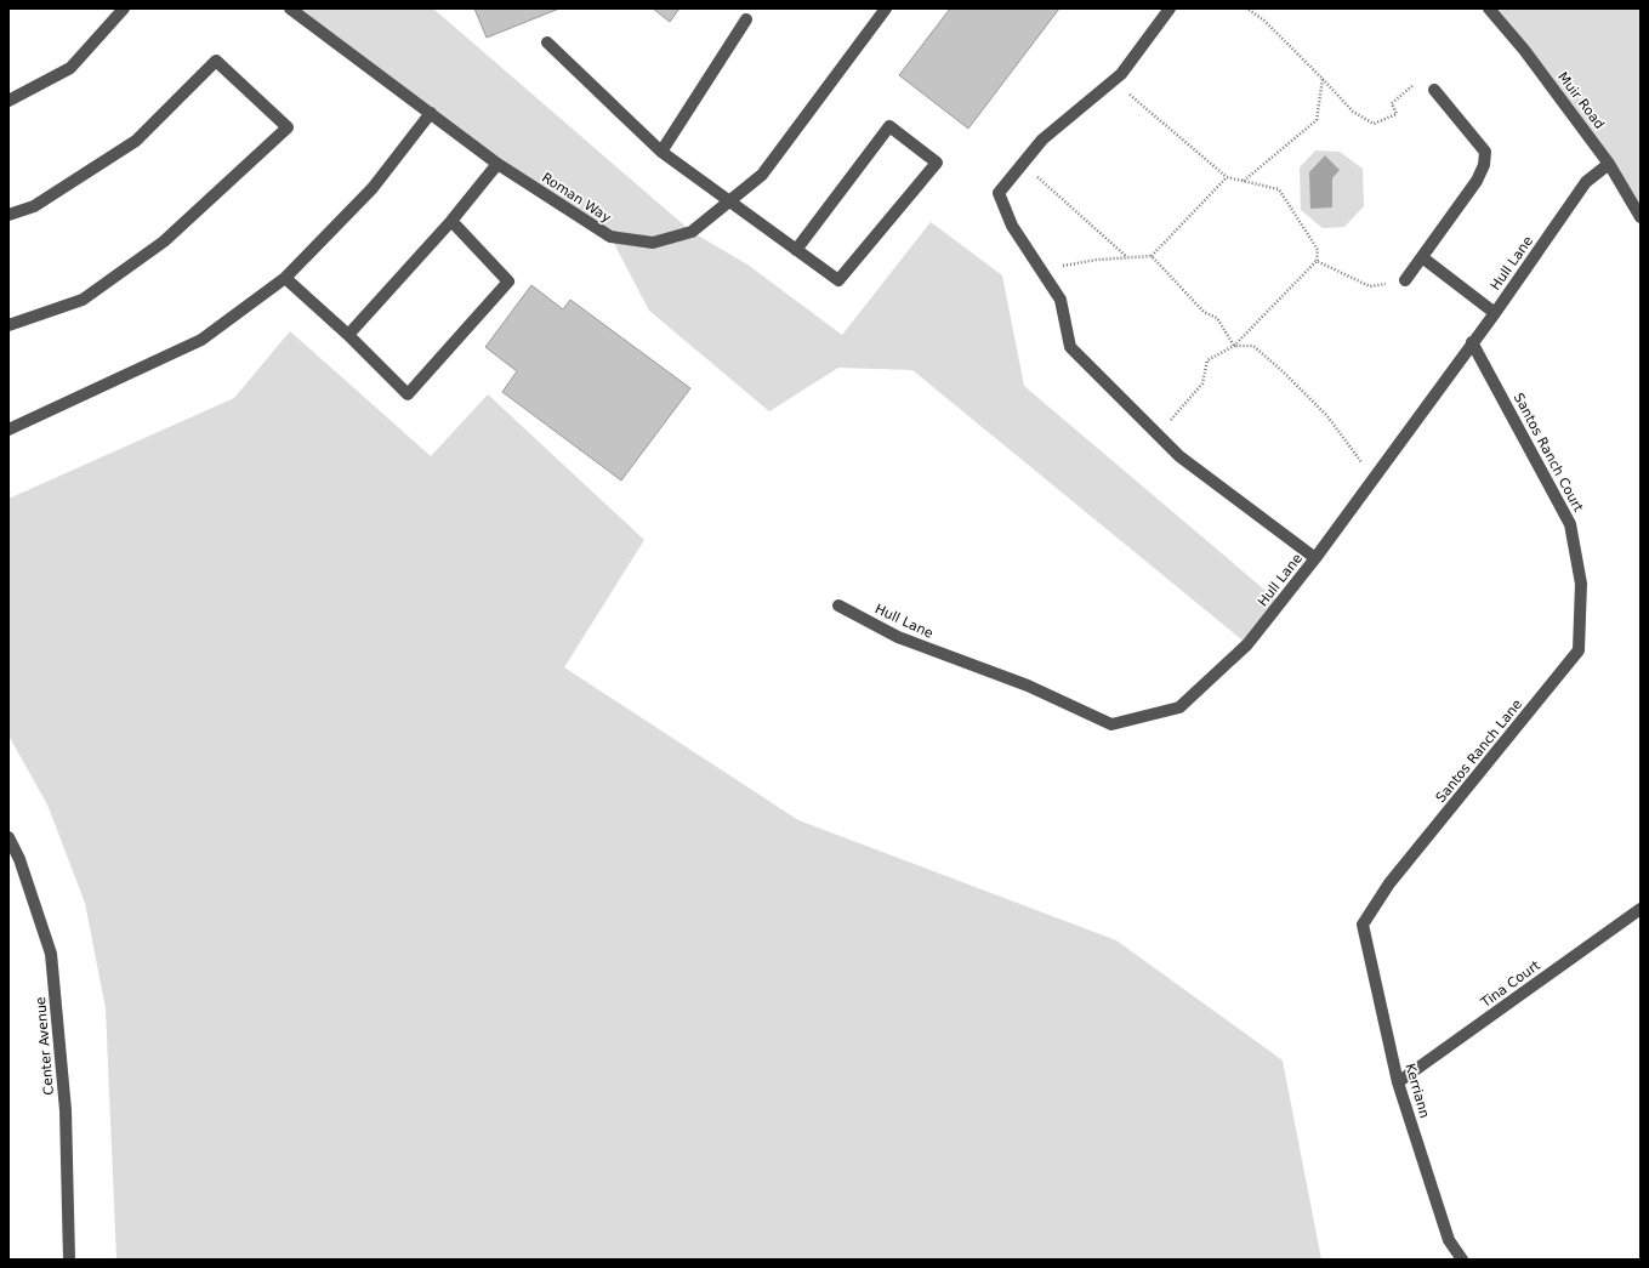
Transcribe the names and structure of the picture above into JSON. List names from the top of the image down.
{
  "streets": {
    "street": [
      "Muir Road",
      "Roman Way",
      "Hull Lane",
      "Santos Ranch Court",
      "Santos Ranch Lane",
      "Tina Court",
      "Center Avenue",
      "Kerriann"
    ]
  },
  "crossings": [
    ["Muir Road", "Hull Lane"],
    ["Hull Lane", "Santos Ranch Court"],
    ["Santos Ranch Court", "Santos Ranch Lane"],
    ["Santos Ranch Lane", "Kerriann"],
    ["Tina Court", "Kerriann"]
  ]
}
